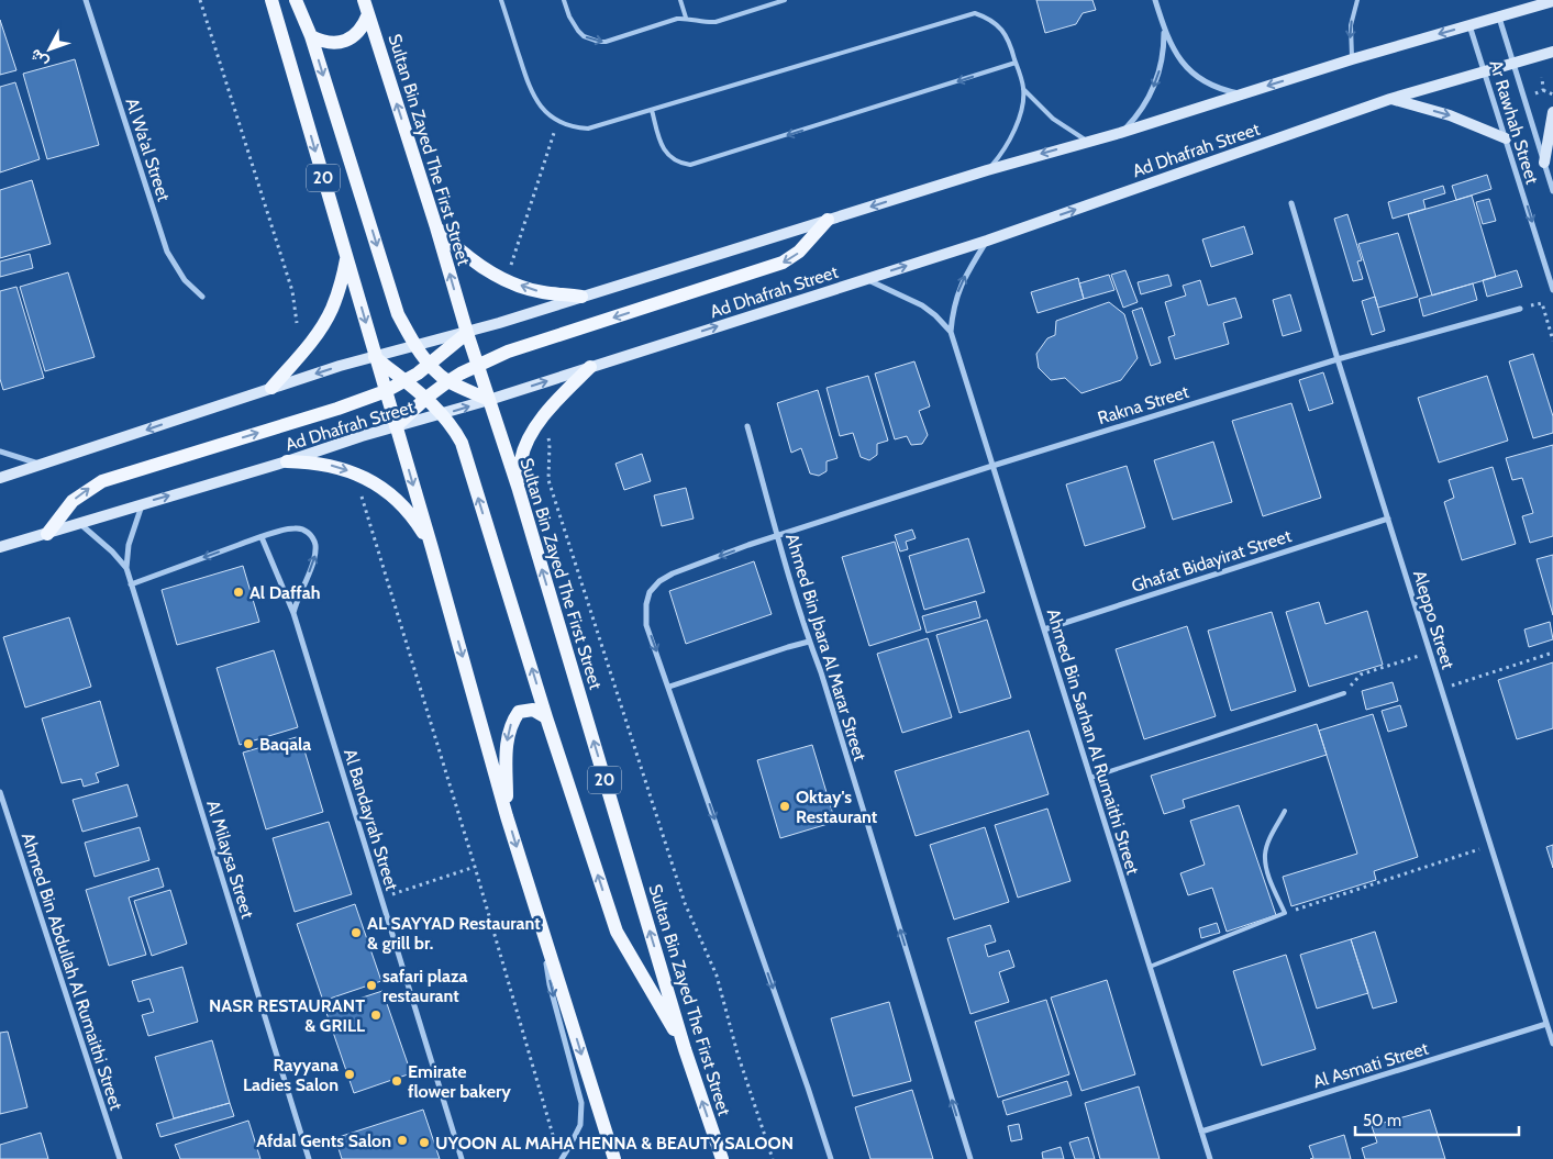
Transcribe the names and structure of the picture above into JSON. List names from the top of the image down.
{
  "streets": {
    "main road": ["Sultan Bin Zayed The First Street", "Ad Dhafrah Street", "20"],
    "street": [
      "Ar Rawhah Street",
      "Al Wa'al Street",
      "Rakna Street",
      "Ghafat Bidayirat Street",
      "Aleppo Street",
      "Ahmed Bin Jbara Al Marar Street",
      "Ahmed Bin Sarhan Al Rumaithi Street",
      "Al Bandayrah Street",
      "Al Milaysa Street",
      "Ahmed Bin Abdullah Al Rumaithi Street",
      "Al Asmati Street"
    ]
  },
  "crossings": [
    ["Ar Rawhah Street", "Ad Dhafrah Street"],
    ["Sultan Bin Zayed The First Street", "Ad Dhafrah Street"],
    ["Ad Dhafrah Street", "20"],
    ["Ad Dhafrah Street", "Ahmed Bin Sarhan Al Rumaithi Street"],
    ["Ad Dhafrah Street", "Al Milaysa Street"],
    ["Rakna Street", "Aleppo Street"],
    ["Rakna Street", "Ahmed Bin Jbara Al Marar Street"],
    ["Rakna Street", "Ahmed Bin Sarhan Al Rumaithi Street"],
    ["Ghafat Bidayirat Street", "Aleppo Street"],
    ["Ghafat Bidayirat Street", "Ahmed Bin Sarhan Al Rumaithi Street"],
    ["Aleppo Street", "Al Asmati Street"],
    ["Ahmed Bin Sarhan Al Rumaithi Street", "Al Asmati Street"]
  ],
  "one_way": ["Rakna Street", "Ahmed Bin Jbara Al Marar Street"],
  "places": [
    "Al Daffah",
    "Baqala",
    "Oktay's Restaurant",
    "AL SAYYAD Restaurant & grill br.",
    "safari plaza restaurant",
    "NASR RESTAURANT & GRILL",
    "Rayyana Ladies Salon",
    "Emirate flower bakery",
    "Afdal Gents Salon",
    "UYOON AL MAHA HENNA & BEAUTY SALOON"
  ],
  "scale_bar": "50 m",
  "north": "bottom left"
}
